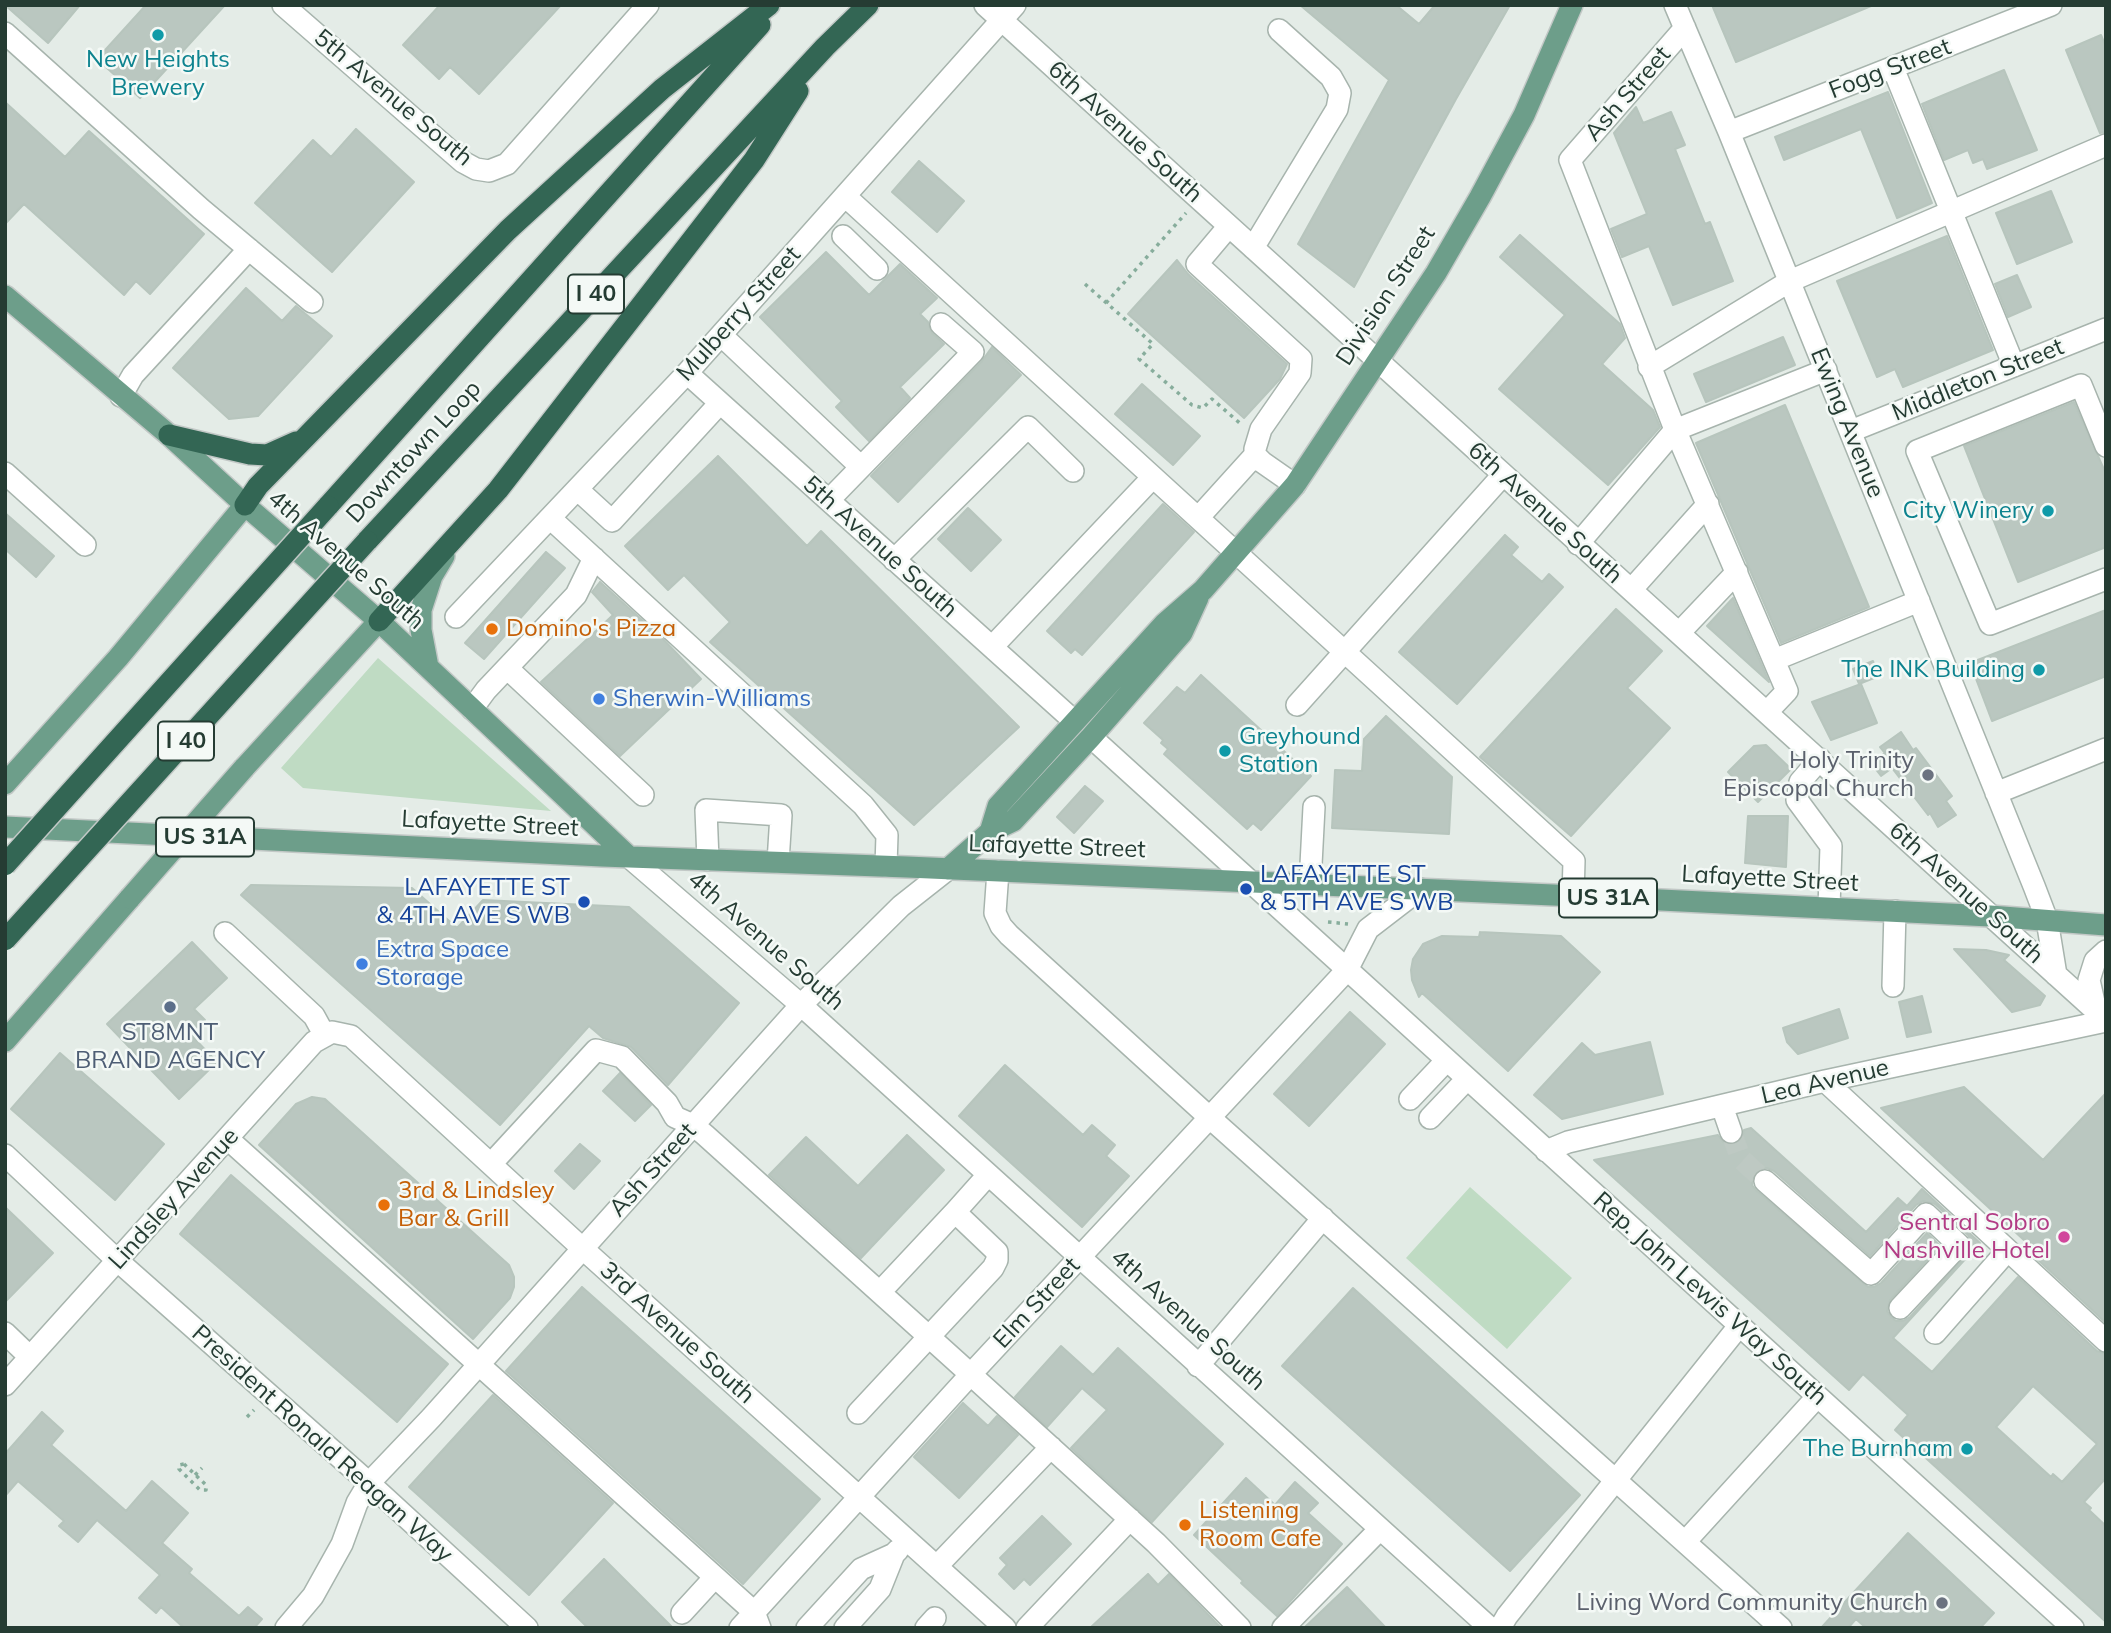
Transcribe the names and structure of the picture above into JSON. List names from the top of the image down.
{
  "streets": {
    "highway": ["I 40", "Downtown Loop"],
    "main road": [
      "Division Street",
      "4th Avenue South",
      "Lafayette Street",
      "US 31A"
    ],
    "street": [
      "Fogg Street",
      "Ash Street",
      "5th Avenue South",
      "6th Avenue South",
      "Mulberry Street",
      "Middleton Street",
      "Ewing Avenue",
      "Lea Avenue",
      "Lindsley Avenue",
      "Rep. John Lewis Way South",
      "Elm Street",
      "3rd Avenue South",
      "President Ronald Reagan Way"
    ]
  },
  "crossings": [
    ["Fogg Street", "Ewing Avenue"],
    ["Ash Street", "Division Street"],
    ["Ash Street", "Ewing Avenue"],
    ["Ash Street", "4th Avenue South"],
    ["Ash Street", "Lafayette Street"],
    ["Ash Street", "3rd Avenue South"],
    ["Ash Street", "President Ronald Reagan Way"],
    ["5th Avenue South", "Division Street"],
    ["5th Avenue South", "Mulberry Street"],
    ["6th Avenue South", "Division Street"],
    ["6th Avenue South", "Mulberry Street"],
    ["6th Avenue South", "Ewing Avenue"],
    ["6th Avenue South", "Lafayette Street"],
    ["6th Avenue South", "Lea Avenue"],
    ["Division Street", "Lafayette Street"],
    ["Middleton Street", "Ewing Avenue"],
    ["Ewing Avenue", "Lafayette Street"],
    ["4th Avenue South", "Lafayette Street"],
    ["4th Avenue South", "Elm Street"],
    ["Lafayette Street", "Elm Street"],
    ["Lea Avenue", "Rep. John Lewis Way South"],
    ["Lindsley Avenue", "3rd Avenue South"],
    ["Lindsley Avenue", "President Ronald Reagan Way"],
    ["Rep. John Lewis Way South", "Elm Street"],
    ["Elm Street", "3rd Avenue South"]
  ],
  "places": [
    "New Heights Brewery",
    "City Winery",
    "Domino's Pizza",
    "The INK Building",
    "Sherwin-Williams",
    "Greyhound Station",
    "Holy Trinity Episcopal Church",
    "LAFAYETTE ST & 5TH AVE S WB",
    "LAFAYETTE ST & 4TH AVE S WB",
    "Extra Space Storage",
    "ST8MNT BRAND AGENCY",
    "3rd & Lindsley Bar & Grill",
    "Sentral Sobro Nashville Hotel",
    "The Burnham",
    "Listening Room Cafe",
    "Living Word Community Church"
  ]
}
